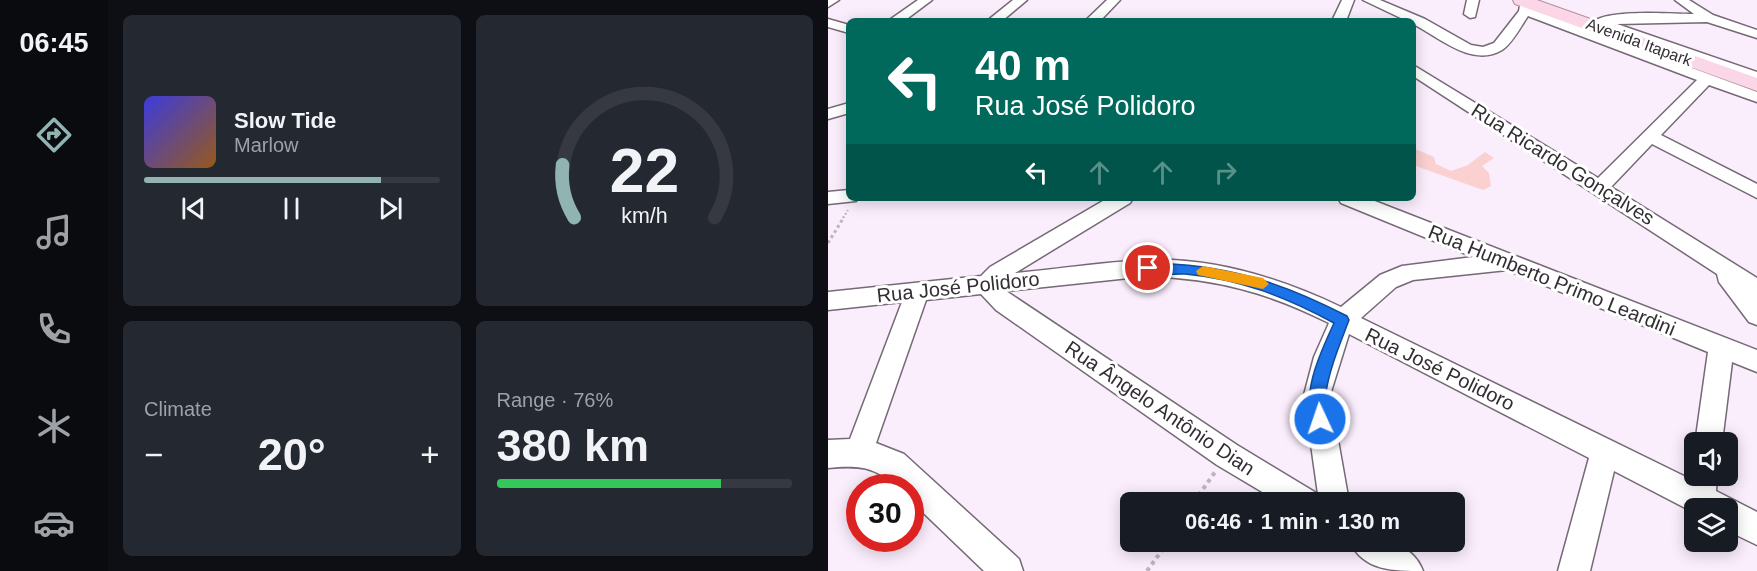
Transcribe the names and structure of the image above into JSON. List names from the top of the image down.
{
  "streets": {
    "main road": ["Avenida Itapark"],
    "street": [
      "Rua Ricardo Gonçalves",
      "Rua Humberto Primo Leardini",
      "Rua José Polidoro",
      "Rua Ângelo Antônio Dian"
    ]
  },
  "crossings": [
    ["Rua José Polidoro", "Rua Ângelo Antônio Dian"]
  ],
  "page": {
    "tabs": "06:45",
    "turn": ["40 m", "Rua José Polidoro"],
    "song": ["Slow Tide", "Marlow"],
    "tile": [
      "Climate",
      ["Range · 76%", "380 km"]
    ],
    "heat": ["−", "20°", "+"],
    "limit": "30",
    "trip": "06:46 · 1 min · 130 m",
    "gauge": ["22", "km/h"]
  }
}
